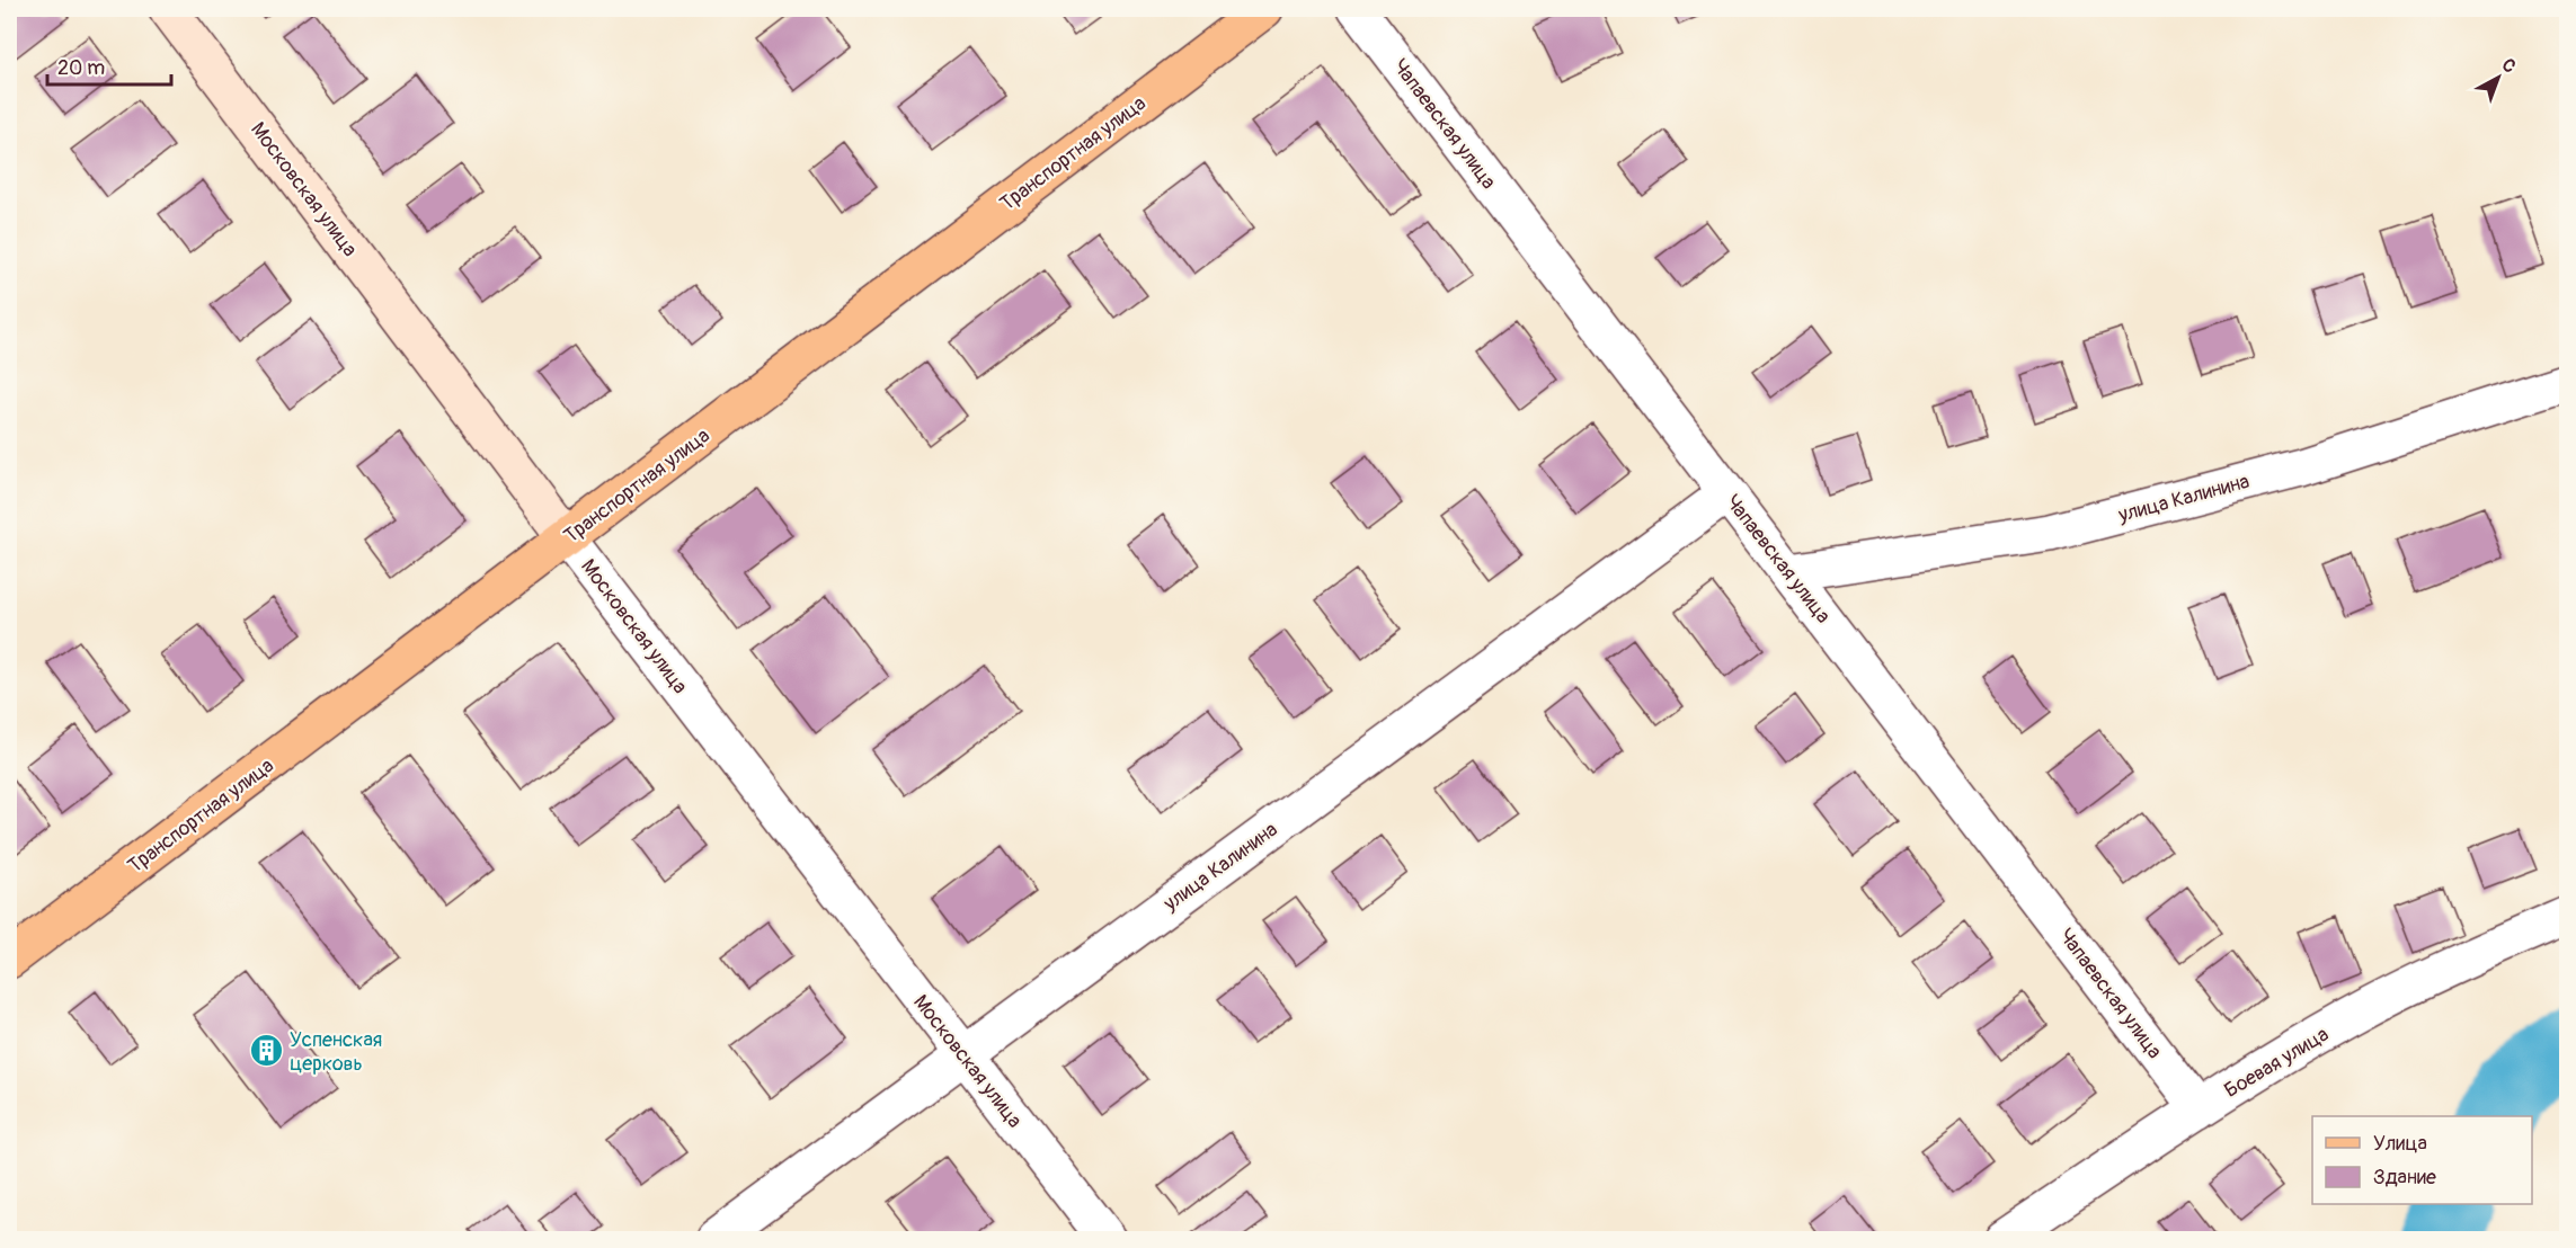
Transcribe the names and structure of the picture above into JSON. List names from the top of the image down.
{
  "streets": {
    "main road": ["Транспортная улица", "Московская улица"],
    "street": ["Чапаевская улица", "улица Калинина", "Боевая улица"]
  },
  "crossings": [
    ["Чапаевская улица", "улица Калинина"],
    ["Чапаевская улица", "Боевая улица"],
    ["Транспортная улица", "Московская улица"],
    ["Московская улица", "улица Калинина"]
  ],
  "places": {
    "building": ["Успенская церковь"]
  },
  "legend": ["Улица", "Здание"],
  "scale_bar": "20 m",
  "north": "top right"
}
